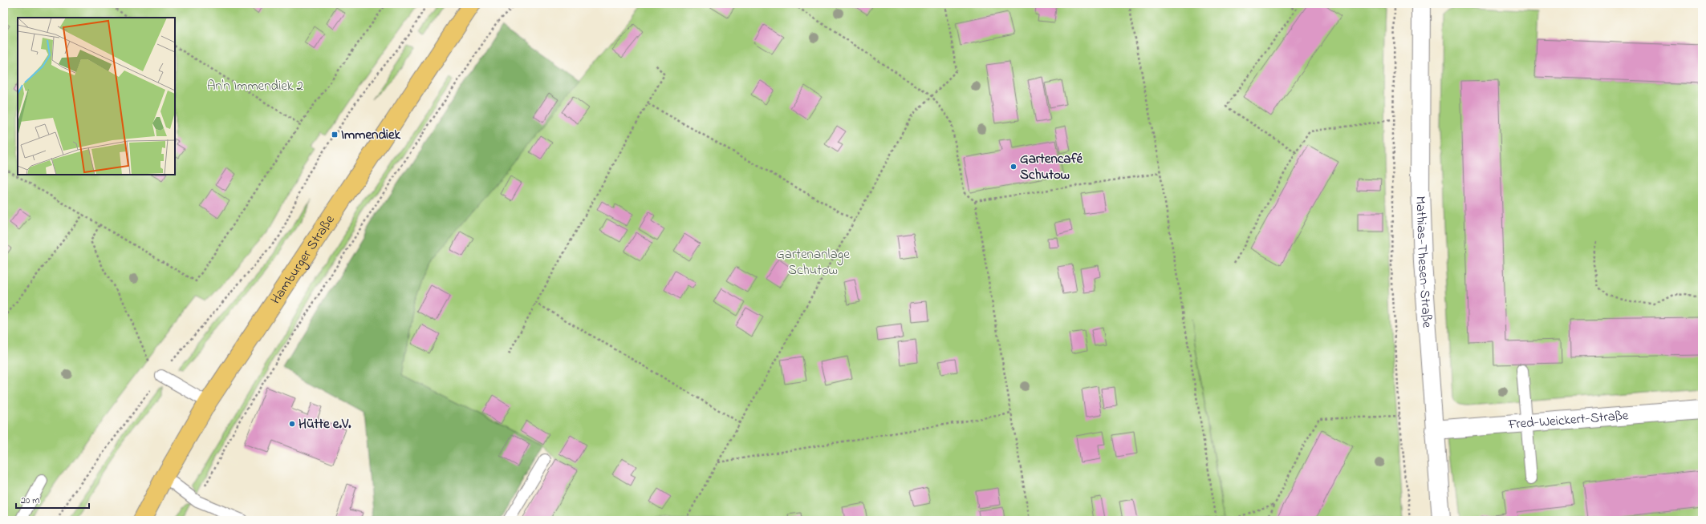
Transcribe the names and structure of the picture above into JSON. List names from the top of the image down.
{
  "streets": {
    "main road": ["Hamburger Straße"],
    "street": ["Mathias-Thesen-Straße", "Fred-Weickert-Straße"]
  },
  "crossings": [
    ["Mathias-Thesen-Straße", "Fred-Weickert-Straße"]
  ],
  "parks": ["An'n Immendiek 2", "Gartenanlage Schutow"],
  "places": {
    "transit": ["Immendiek"],
    "other": ["Gartencafé Schutow", "Hütte e.V."]
  },
  "scale_bar": "20 m"
}
